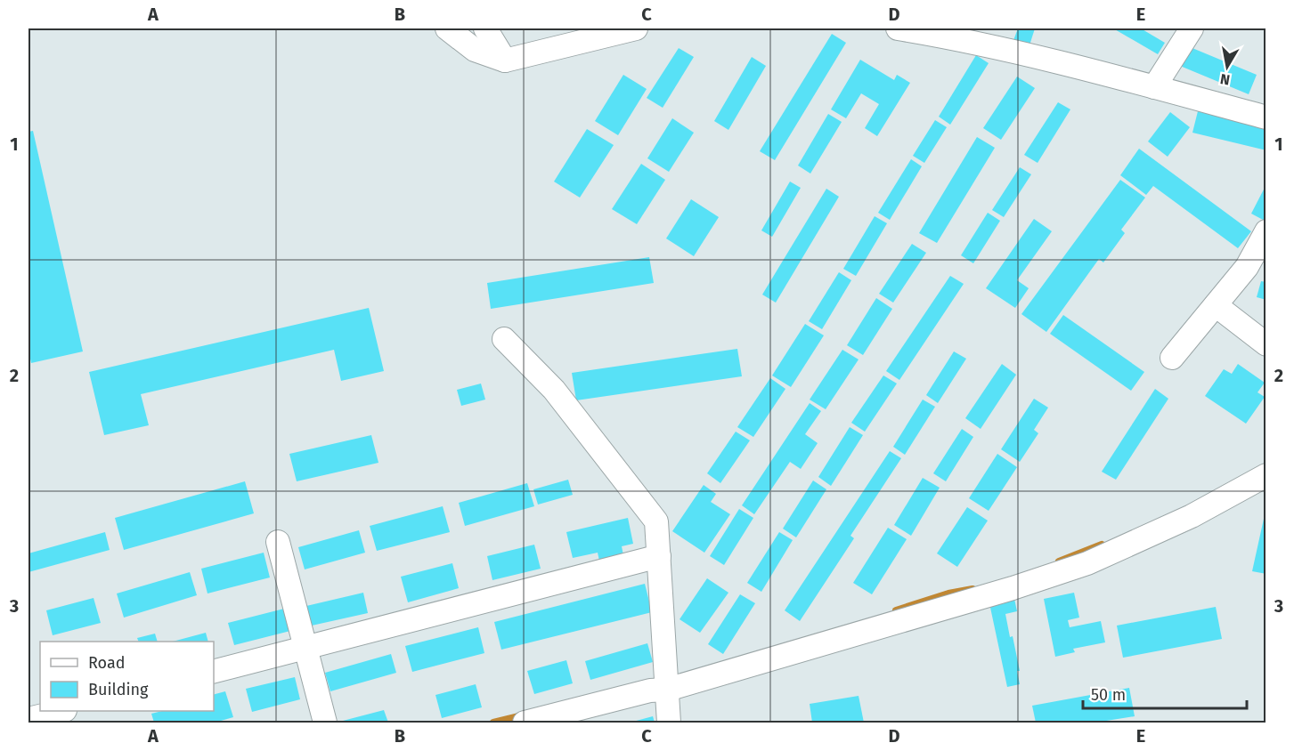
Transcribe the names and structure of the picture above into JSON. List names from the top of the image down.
{
  "legend": ["Road", "Building"],
  "scale_bar": "50 m",
  "north": "bottom",
  "grid": {
    "columns": [
      "A",
      "B",
      "C",
      "D",
      "E"
    ],
    "rows": ["1", "2", "3"]
  }
}
